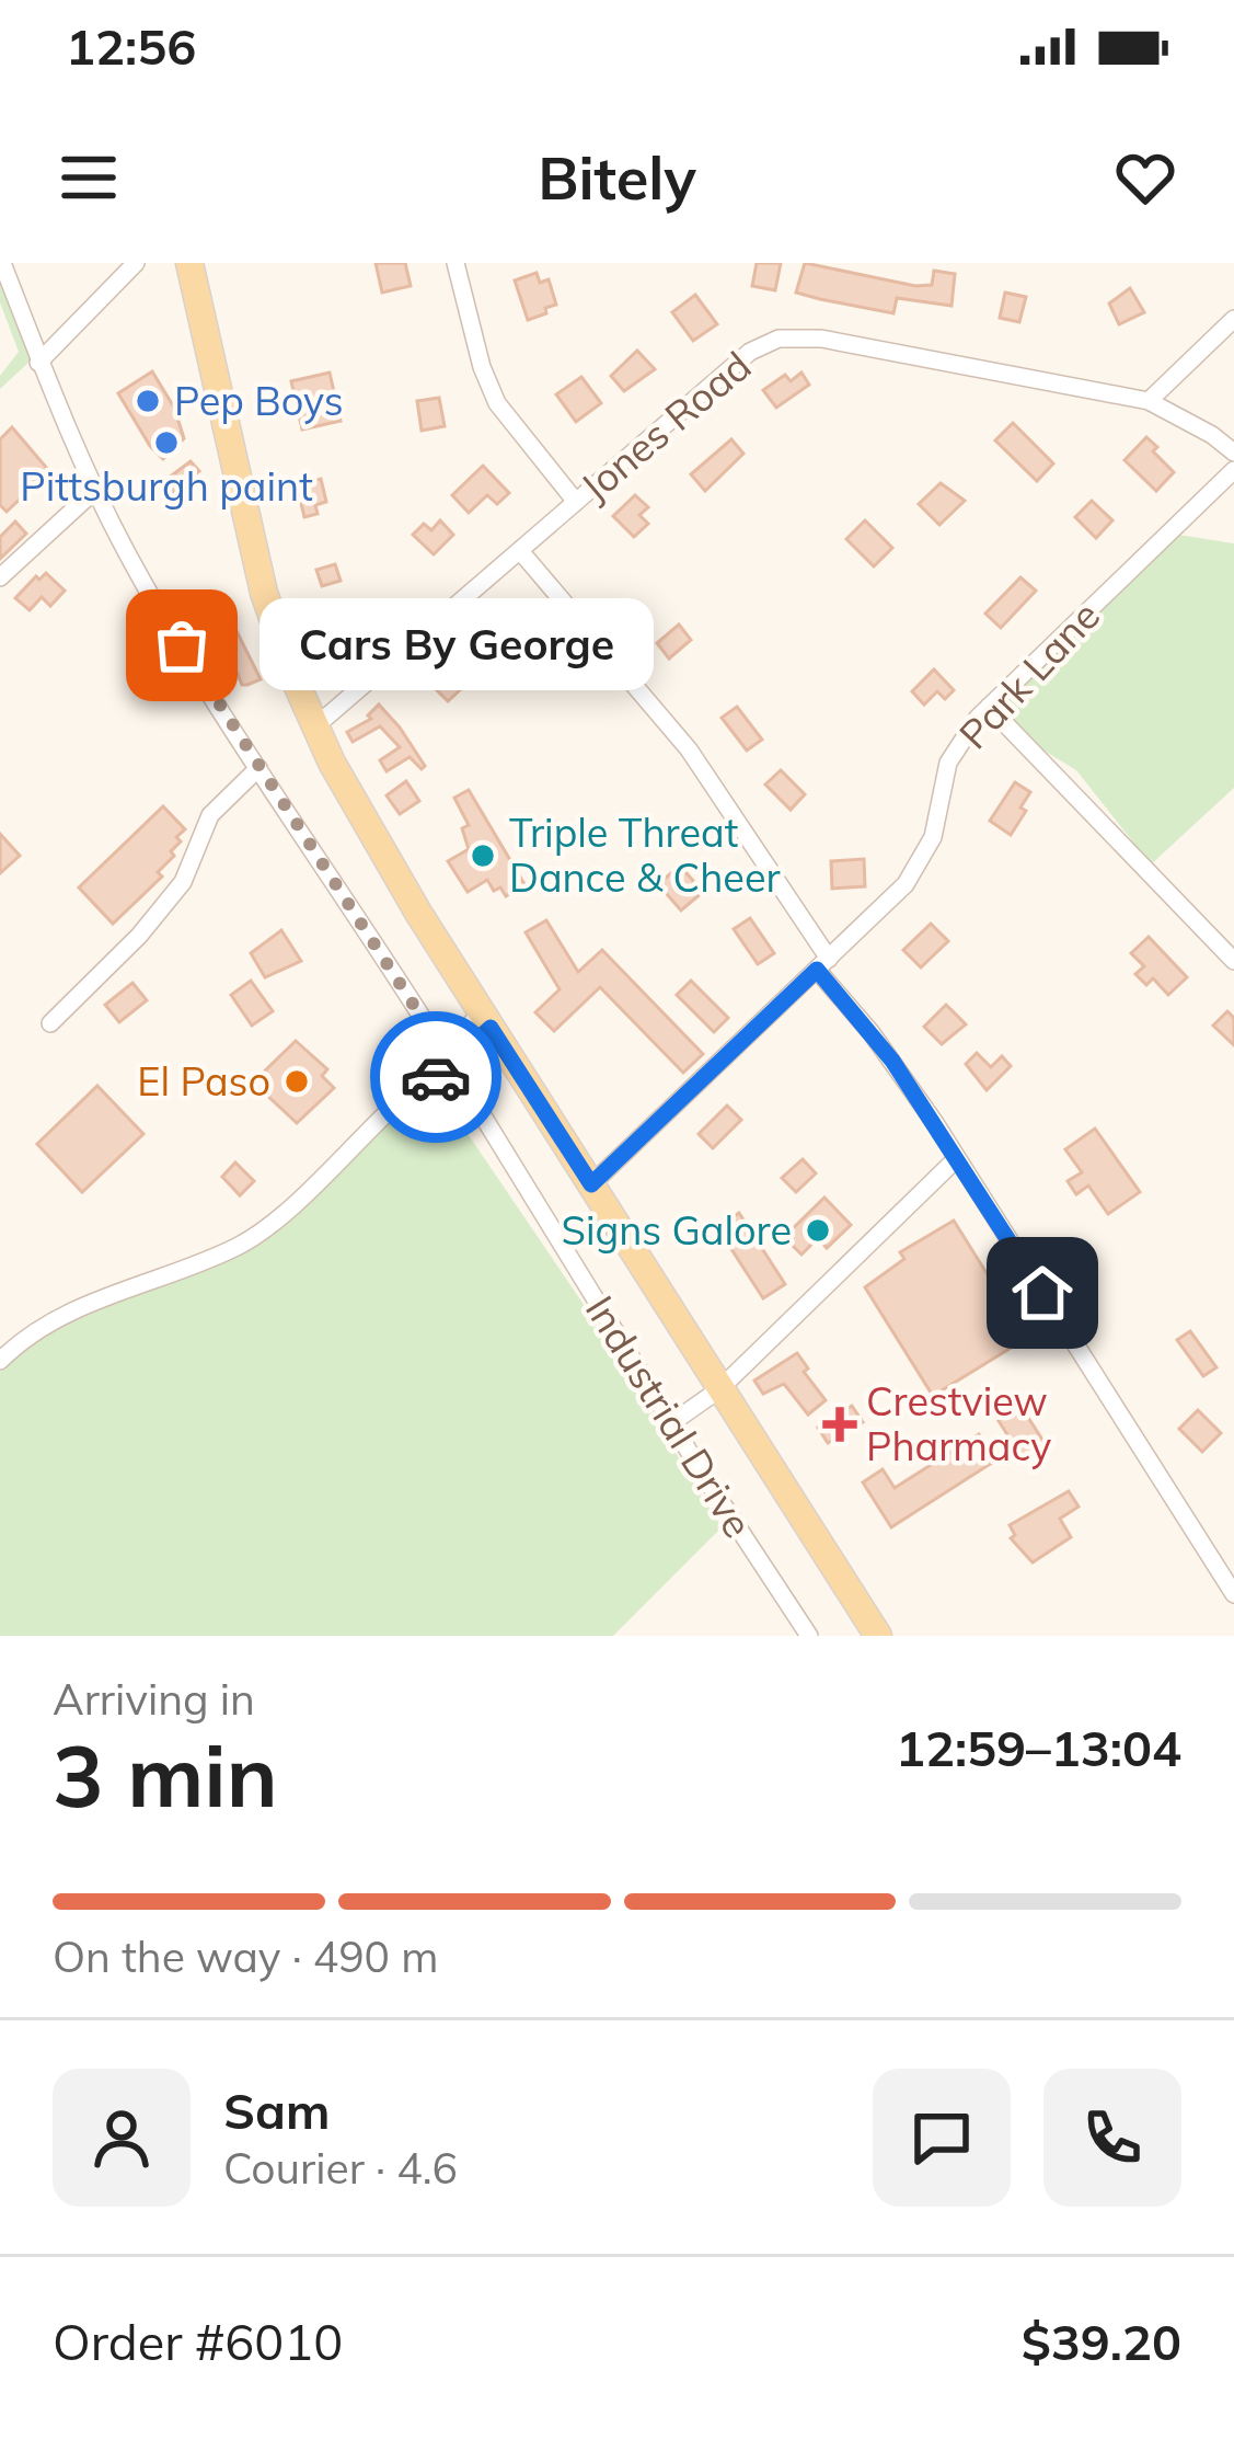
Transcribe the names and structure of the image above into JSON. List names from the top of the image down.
{
  "streets": {
    "street": ["Jones Road", "Park Lane", "Industrial Drive"]
  },
  "places": {
    "other": [
      "Pep Boys",
      "Pittsburgh paint",
      "Cars By George",
      "Triple Threat Dance & Cheer",
      "El Paso",
      "Signs Galore"
    ],
    "health": ["Crestview Pharmacy"]
  },
  "page": {
    "status": "12:56",
    "header": "Bitely",
    "bubble": "Cars By George",
    "heading": ["3 min", "Arriving in", "12:59–13:04"],
    "panel": [
      "Sam",
      "Courier · 4.6",
      "Order #6010",
      "$39.20"
    ],
    "bar": "On the way · 490 m"
  }
}
